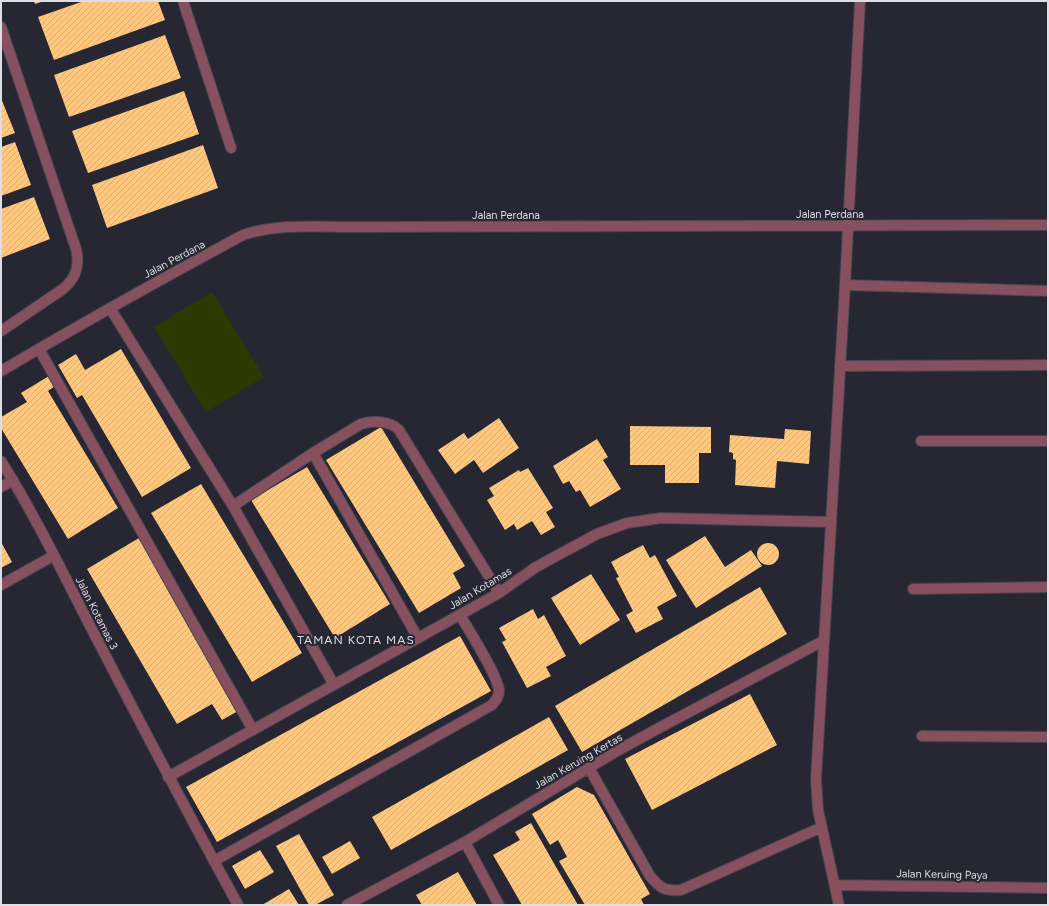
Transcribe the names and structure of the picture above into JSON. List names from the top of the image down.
{
  "streets": {
    "street": [
      "Jalan Perdana",
      "Jalan Kotamas",
      "Jalan Kotamas 3",
      "Jalan Keruing Kertas",
      "Jalan Keruing Paya"
    ]
  },
  "crossings": [
    ["Jalan Kotamas", "Jalan Kotamas 3"]
  ],
  "districts": ["TAMAN KOTA MAS"]
}
